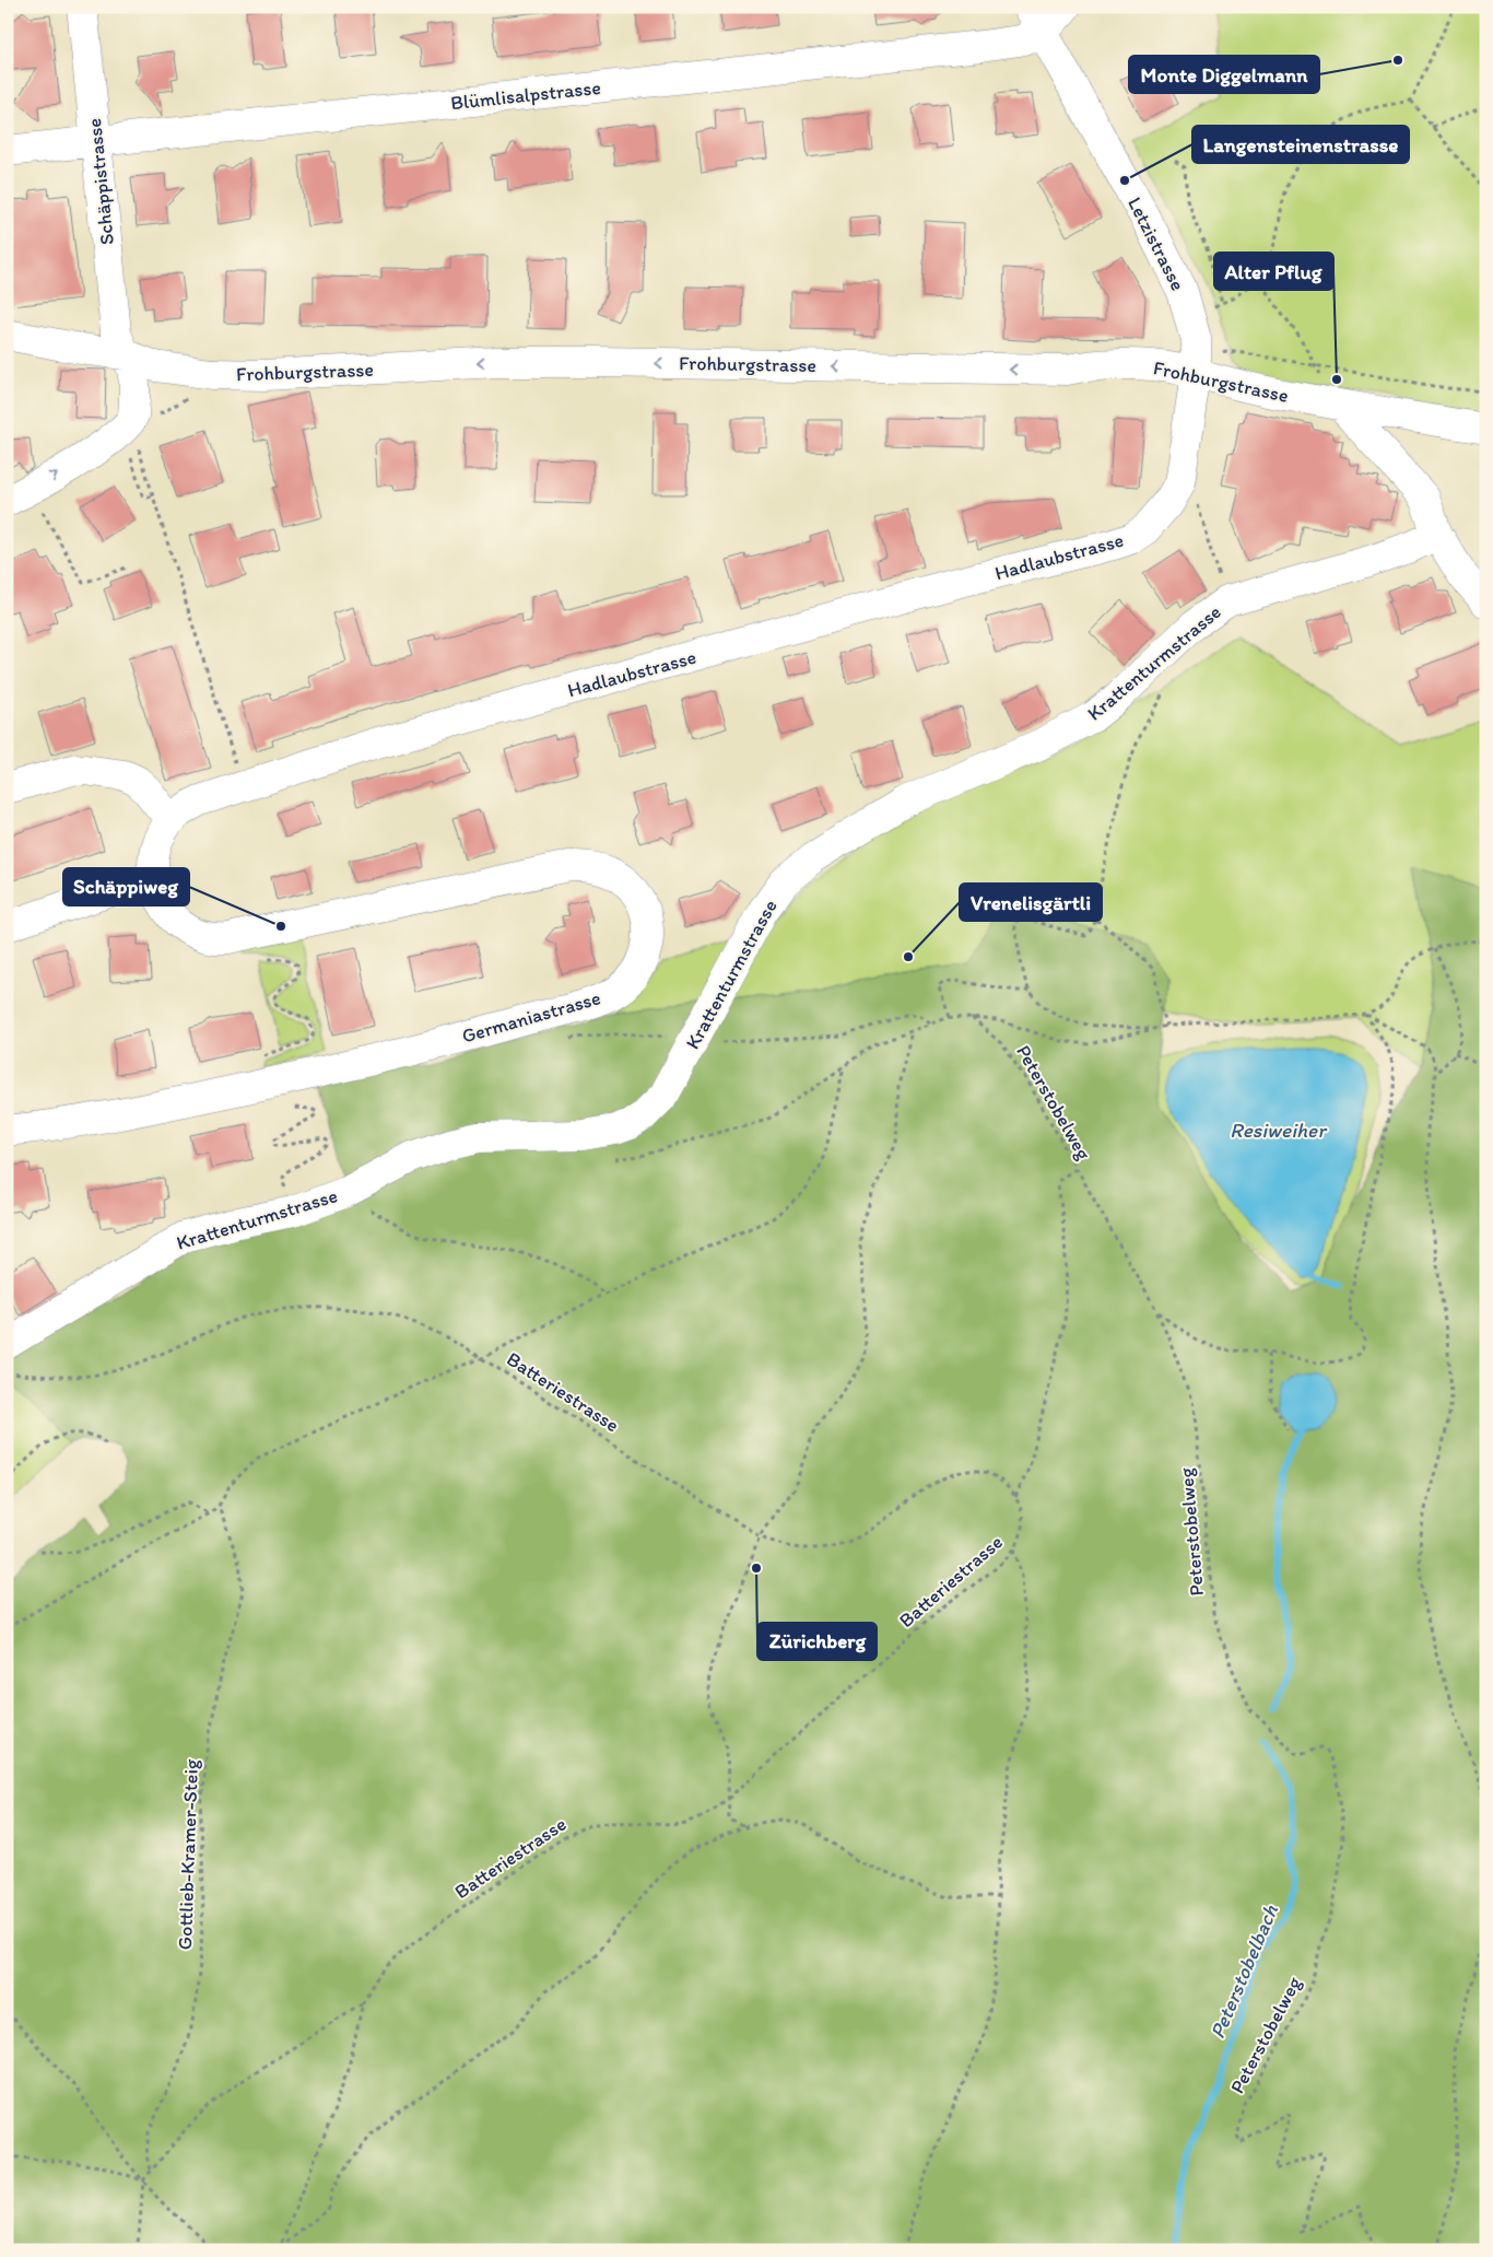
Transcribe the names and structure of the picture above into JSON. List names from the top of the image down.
{
  "streets": {
    "street": [
      "Blümlisalpstrasse",
      "Schäppistrasse",
      "Letzistrasse",
      "Frohburgstrasse",
      "Hadlaubstrasse",
      "Krattenturmstrasse",
      "Germaniastrasse"
    ],
    "path": ["Peterstobelweg", "Batteriestrasse", "Gottlieb-Kramer-Steig"]
  },
  "crossings": [
    ["Blümlisalpstrasse", "Schäppistrasse"],
    ["Blümlisalpstrasse", "Letzistrasse"],
    ["Schäppistrasse", "Frohburgstrasse"],
    ["Letzistrasse", "Frohburgstrasse"],
    ["Letzistrasse", "Hadlaubstrasse"],
    ["Frohburgstrasse", "Hadlaubstrasse"],
    ["Hadlaubstrasse", "Germaniastrasse"]
  ],
  "one_way": ["Frohburgstrasse"],
  "water": ["Resiweiher", "Peterstobelbach"],
  "places": [
    "Monte Diggelmann",
    "Langensteinenstrasse",
    "Alter Pflug",
    "Schäppiweg",
    "Vrenelisgärtli",
    "Zürichberg"
  ]
}
